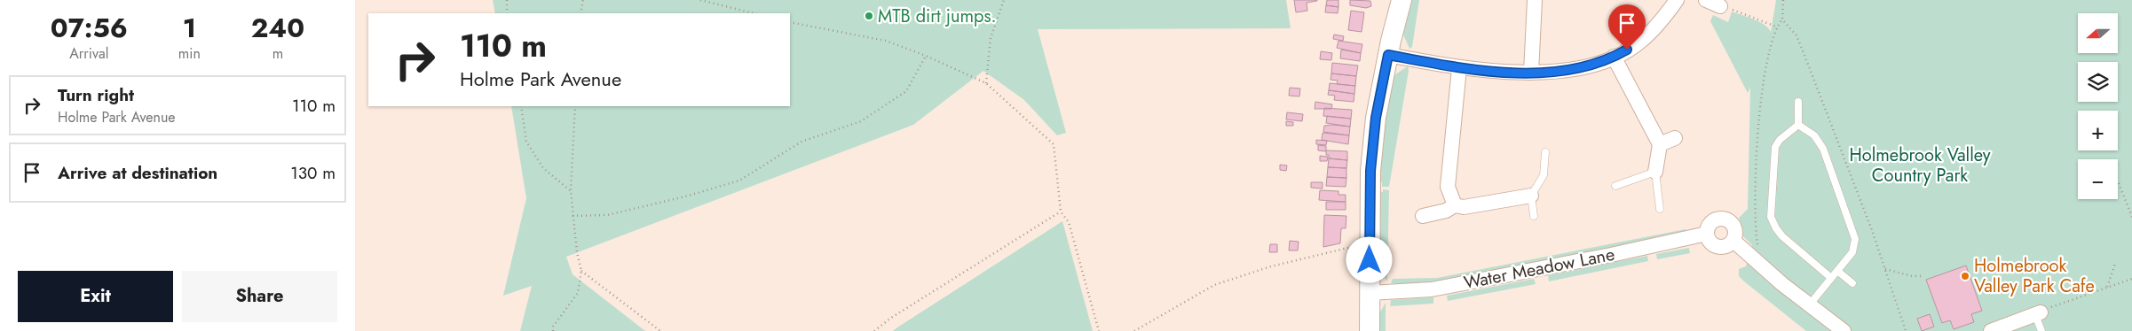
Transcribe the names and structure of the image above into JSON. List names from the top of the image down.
{
  "streets": {
    "street": ["Water Meadow Lane"]
  },
  "parks": ["Holmebrook Valley Country Park"],
  "places": ["MTB dirt jumps.", "Holmebrook Valley Park Cafe"],
  "north": "left",
  "page": {
    "eta": [
      "07:56",
      "Arrival",
      "1",
      "min",
      "240",
      "m"
    ],
    "map_buttons": ["+", "−"],
    "turn": ["110 m", "Holme Park Avenue"],
    "list": [
      {
        "name": "Turn right",
        "note": "Holme Park Avenue",
        "value": "110 m"
      },
      {
        "name": "Arrive at destination",
        "value": "130 m"
      }
    ],
    "buttons": ["Exit", "Share"]
  }
}
